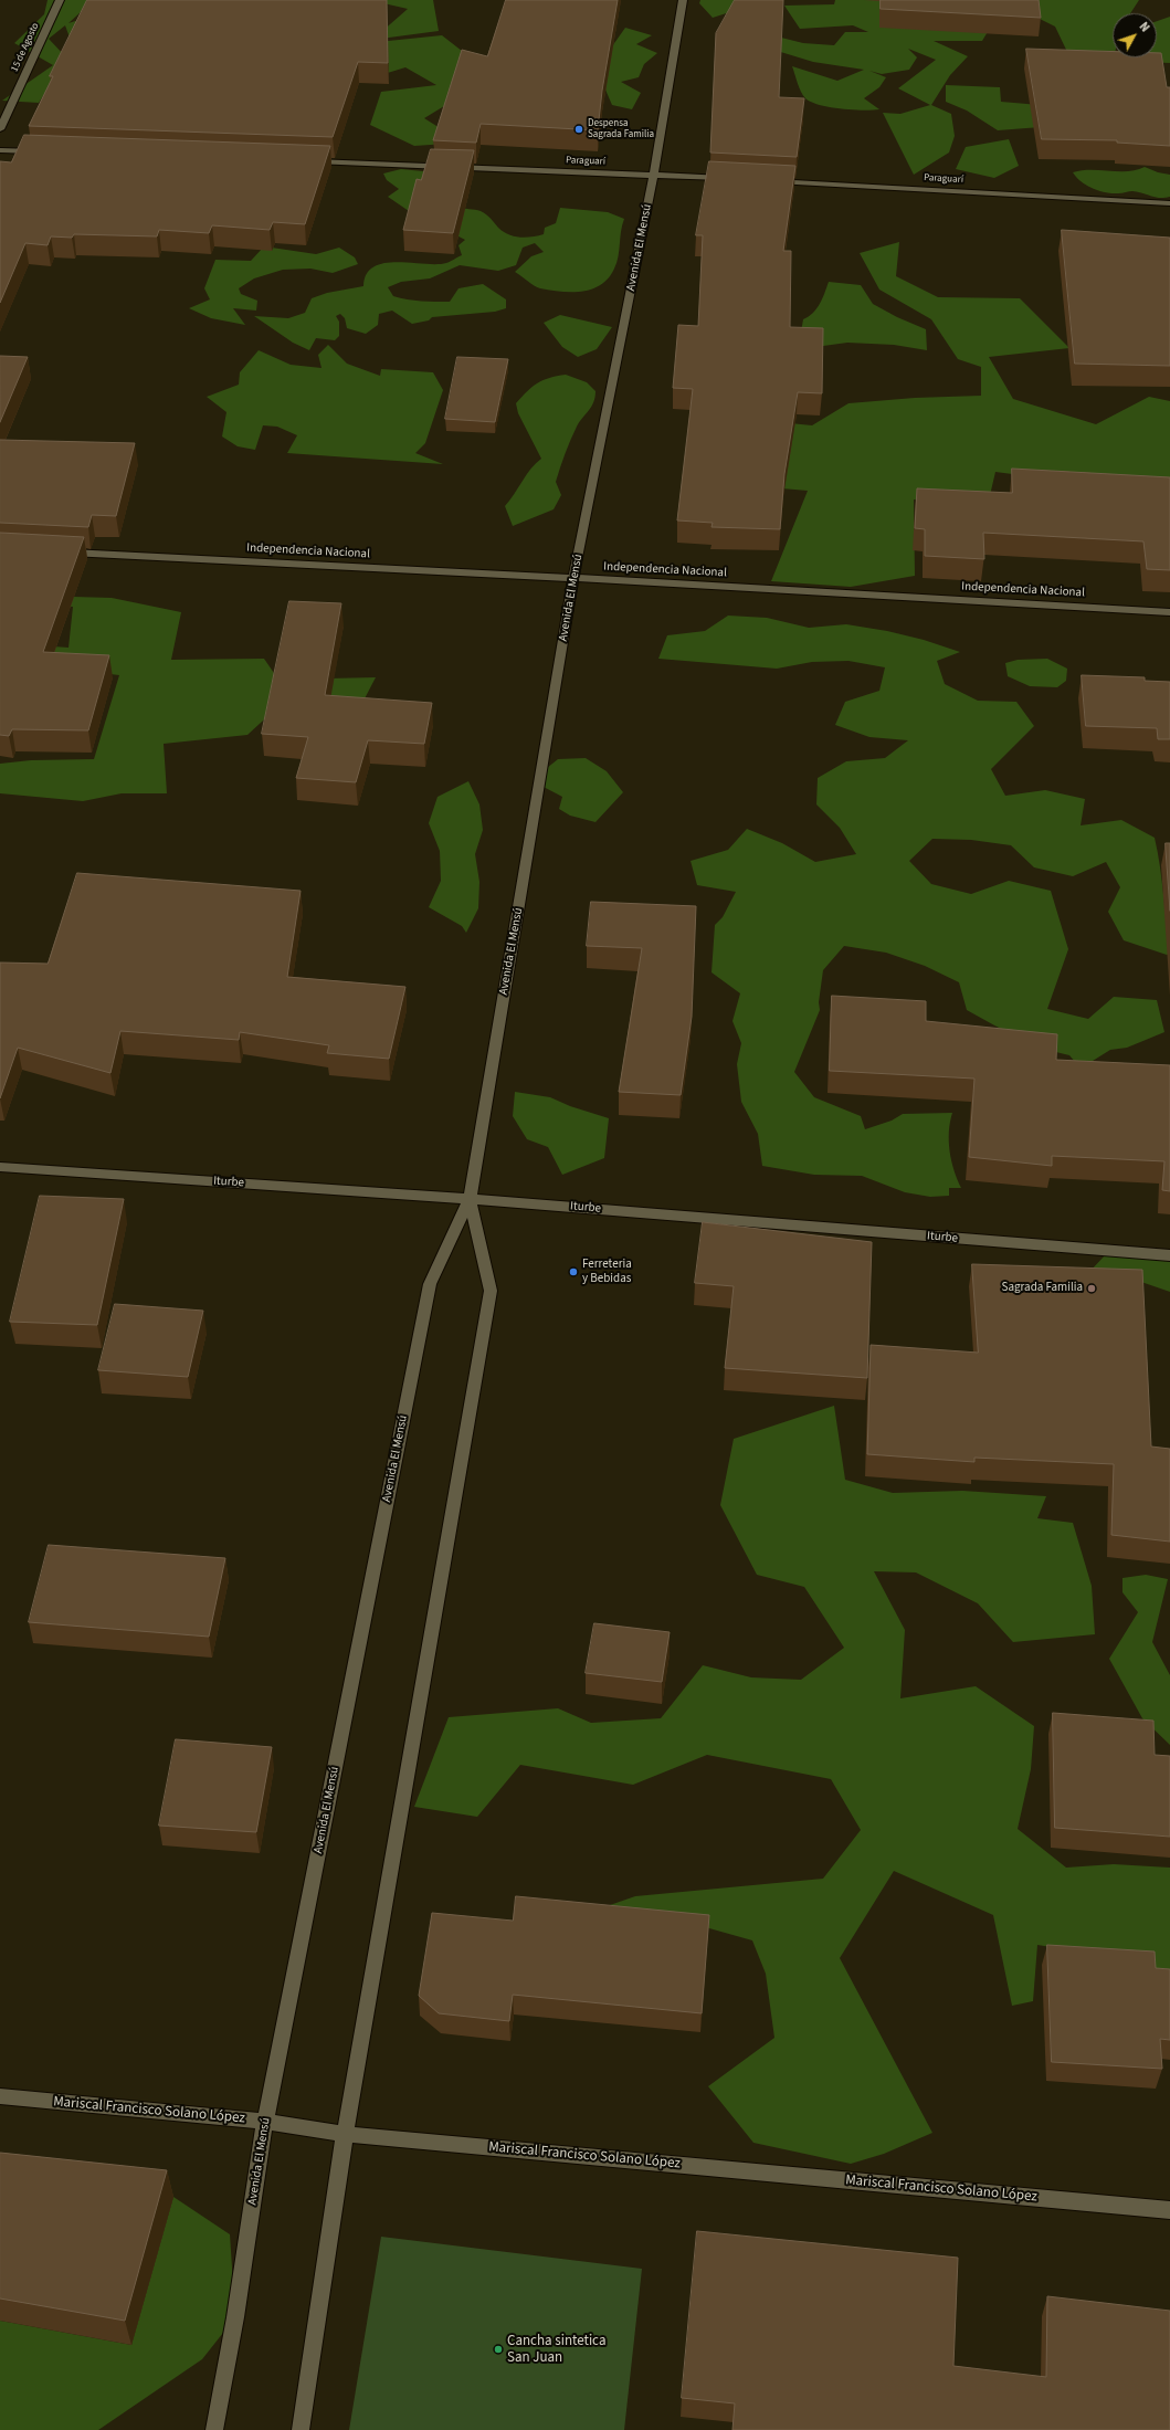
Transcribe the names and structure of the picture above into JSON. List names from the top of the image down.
{
  "streets": {
    "street": [
      "15 de Agosto",
      "Paraguarí",
      "Avenida El Mensú",
      "Independencia Nacional",
      "Iturbe",
      "Mariscal Francisco Solano López"
    ]
  },
  "crossings": [
    ["Paraguarí", "Avenida El Mensú"],
    ["Avenida El Mensú", "Independencia Nacional"],
    ["Avenida El Mensú", "Iturbe"],
    ["Avenida El Mensú", "Mariscal Francisco Solano López"]
  ],
  "places": [
    "Despensa Sagrada Familia",
    "Ferreteria y Bebidas",
    "Sagrada Familia",
    "Cancha sintetica San Juan"
  ],
  "north": "top right"
}
